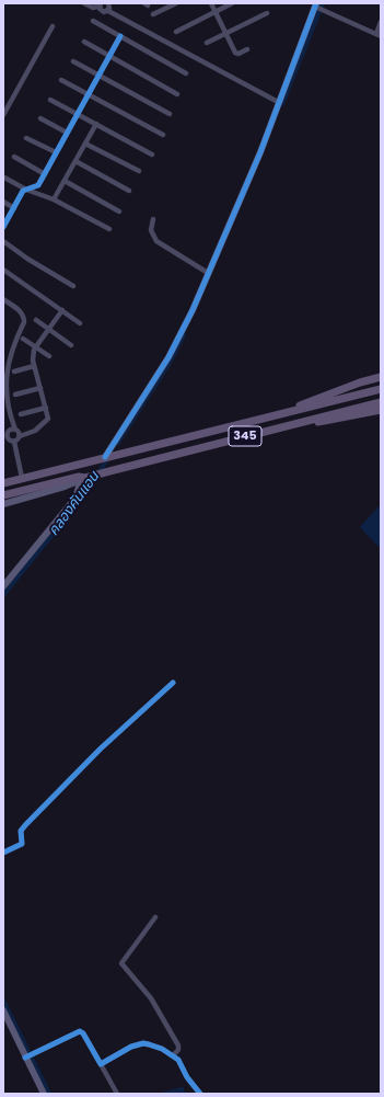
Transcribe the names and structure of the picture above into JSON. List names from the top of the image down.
{
  "streets": {
    "main road": ["345"]
  },
  "water": ["คลองคันแอน"]
}
